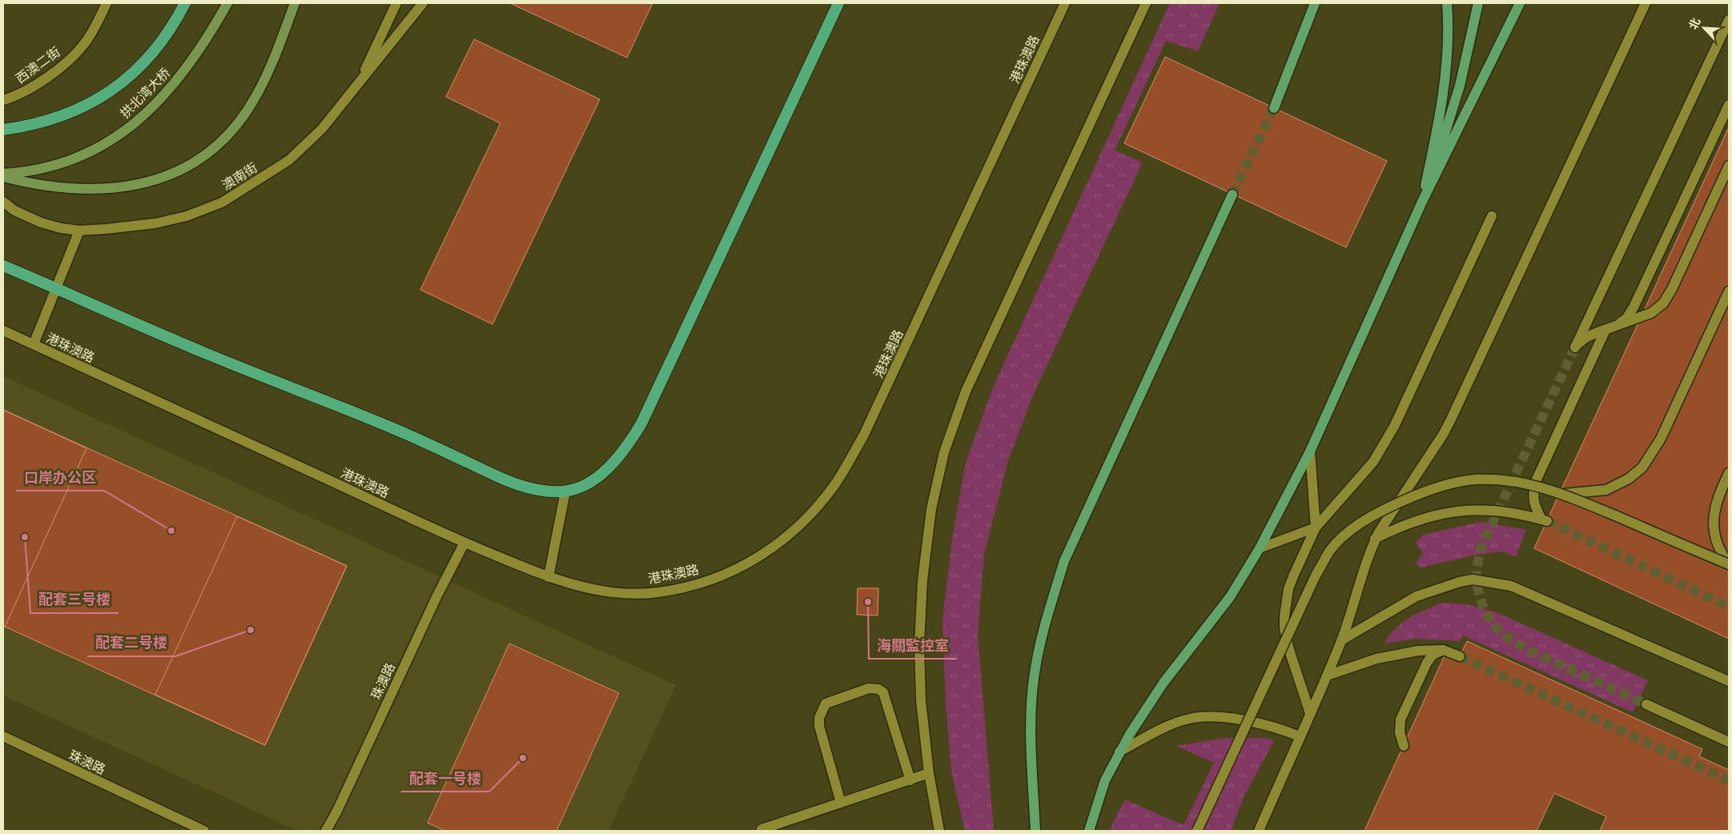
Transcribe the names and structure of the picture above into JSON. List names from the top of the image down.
{
  "streets": {
    "main road": ["拱北湾大桥"],
    "street": [
      "港珠澳路",
      "西澳二街",
      "澳南街",
      "珠澳路"
    ]
  },
  "crossings": [
    ["港珠澳路", "珠澳路"]
  ],
  "places": [
    "口岸办公区",
    "配套三号楼",
    "海關監控室",
    "配套二号楼",
    "配套一号楼"
  ],
  "north": "top left"
}
